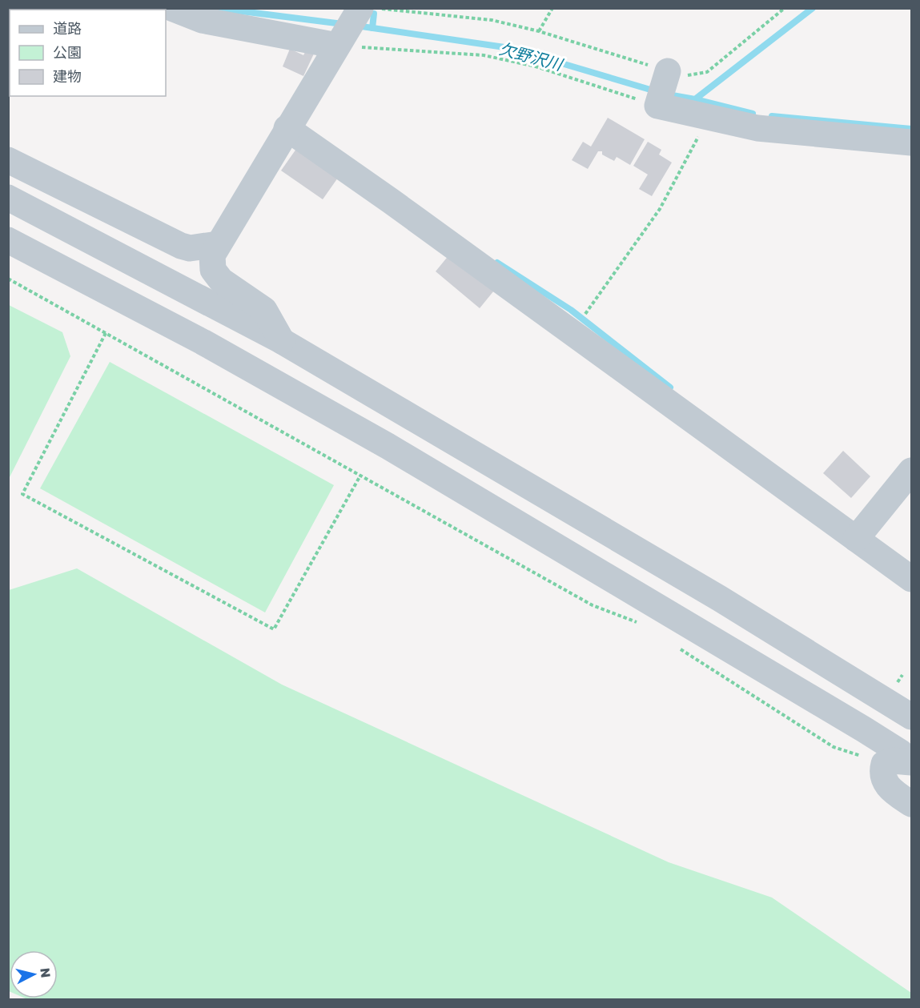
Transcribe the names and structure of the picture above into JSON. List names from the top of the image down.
{
  "water": ["欠野沢川"],
  "legend": ["道路", "公園", "建物"],
  "north": "right"
}
